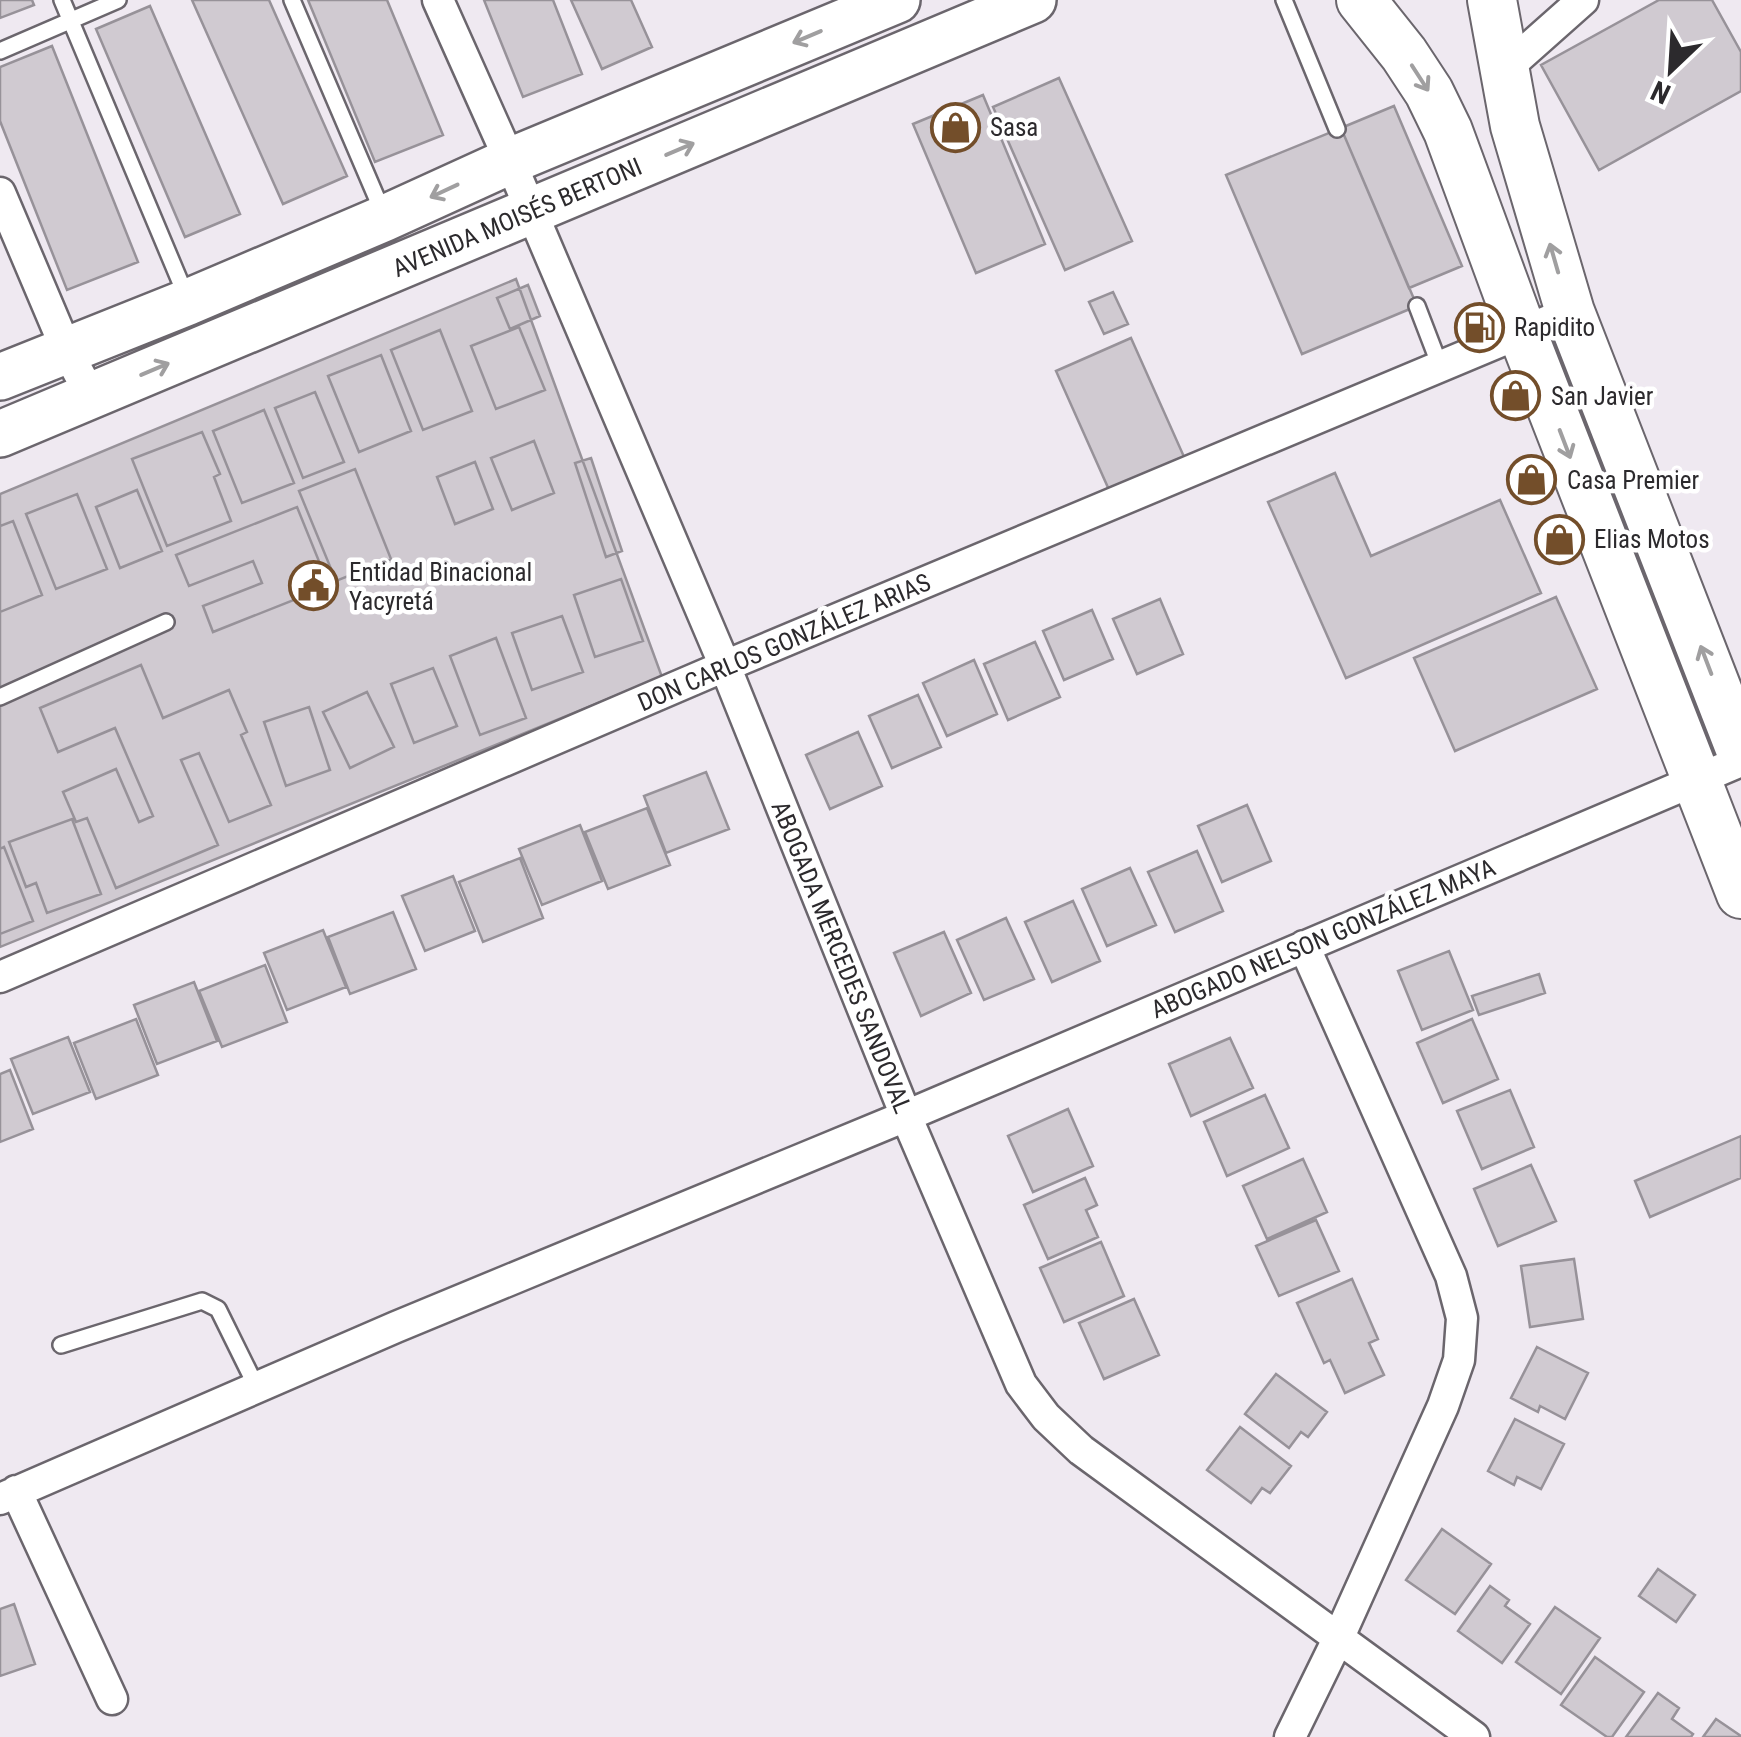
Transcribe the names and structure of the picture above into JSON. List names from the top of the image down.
{
  "streets": {
    "main road": ["AVENIDA MOISÉS BERTONI"],
    "street": ["DON CARLOS GONZÁLEZ ARIAS", "ABOGADO NELSON GONZÁLEZ MAYA", "ABOGADA MERCEDES SANDOVAL"]
  },
  "crossings": [
    ["AVENIDA MOISÉS BERTONI", "ABOGADA MERCEDES SANDOVAL"],
    ["DON CARLOS GONZÁLEZ ARIAS", "ABOGADA MERCEDES SANDOVAL"],
    ["ABOGADO NELSON GONZÁLEZ MAYA", "ABOGADA MERCEDES SANDOVAL"]
  ],
  "places": {
    "shop": [
      "Sasa",
      "San Javier",
      "Casa Premier",
      "Elias Motos"
    ],
    "fuel station": ["Rapidito"],
    "public building": ["Entidad Binacional Yacyretá"]
  },
  "north": "bottom left"
}
